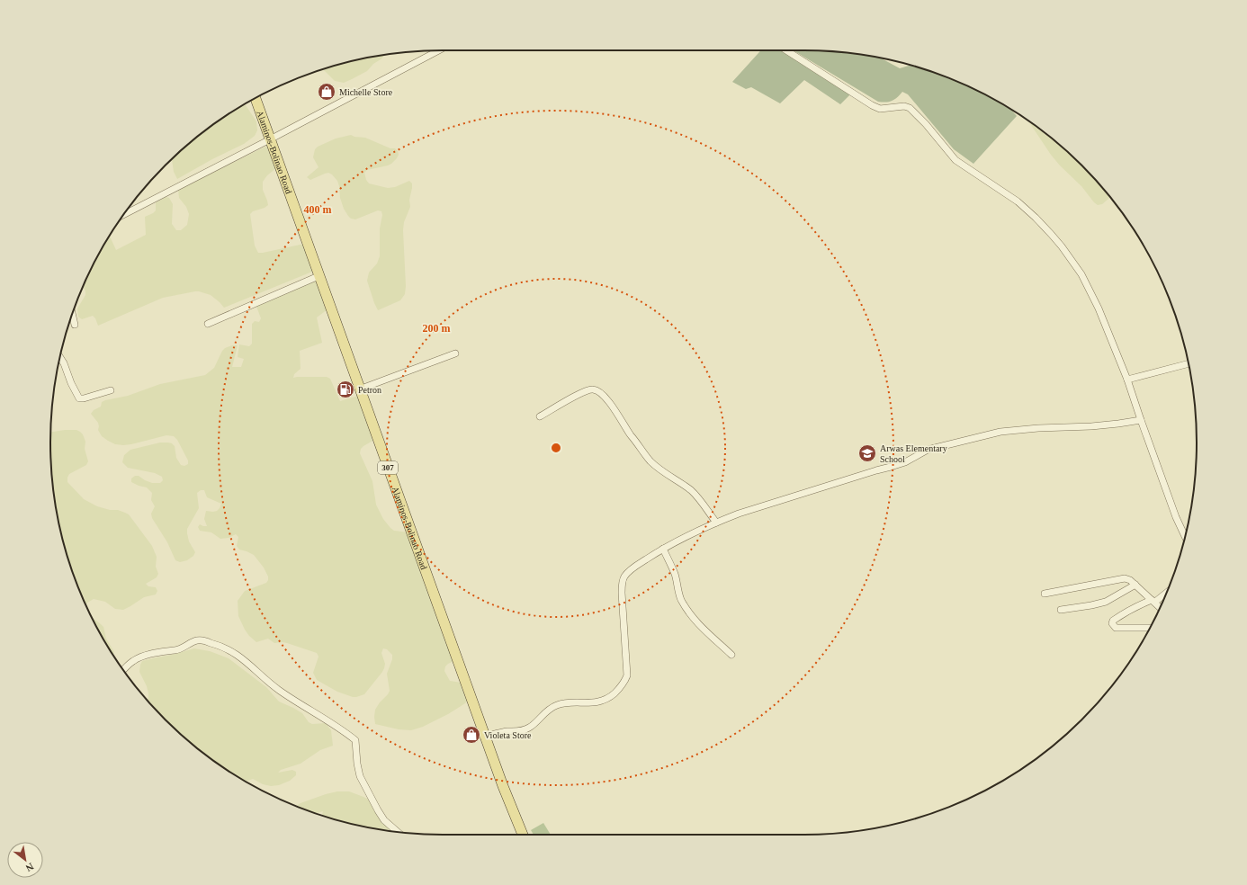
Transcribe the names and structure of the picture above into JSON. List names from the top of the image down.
{
  "streets": {
    "main road": ["Alaminos-Bolinao Road", "307"]
  },
  "places": {
    "shop": ["Michelle Store", "Violeta Store"],
    "fuel station": ["Petron"],
    "school or university": ["Arwas Elementary School"]
  },
  "north": "bottom right",
  "rings": ["400 m", "200 m"]
}
